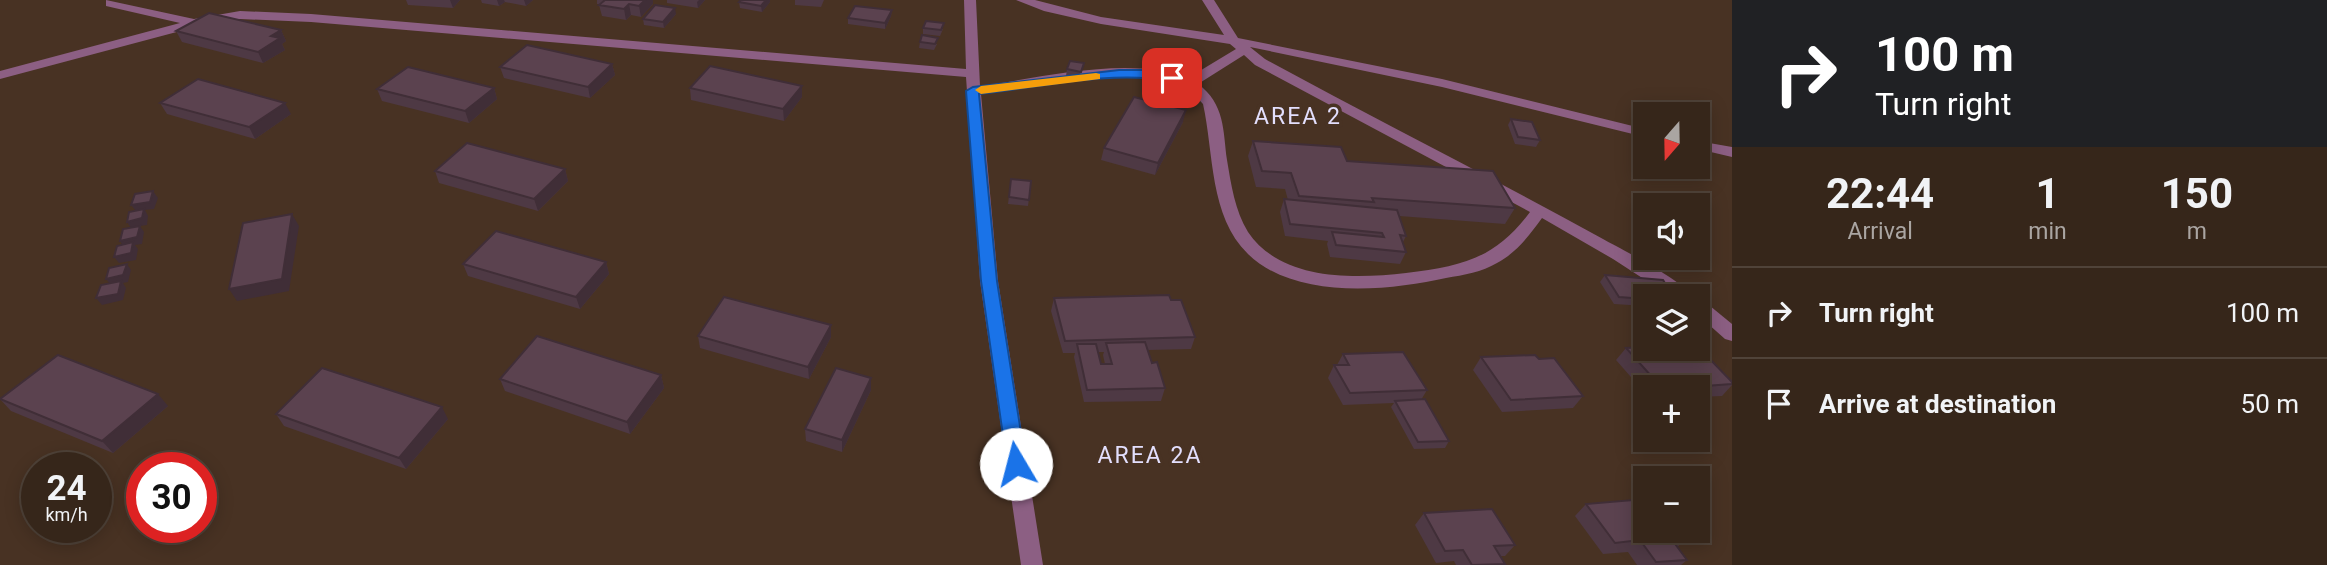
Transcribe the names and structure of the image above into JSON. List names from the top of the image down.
{
  "districts": ["AREA 2", "AREA 2A"],
  "north": "bottom",
  "page": {
    "turn": ["100 m", "Turn right"],
    "map_buttons": ["+", "−"],
    "eta": [
      "22:44",
      "Arrival",
      "1",
      "min",
      "150",
      "m"
    ],
    "list": [
      {
        "name": "Turn right",
        "value": "100 m"
      },
      {
        "name": "Arrive at destination",
        "value": "50 m"
      }
    ],
    "speed": "24 km/h",
    "limit": "30"
  }
}
